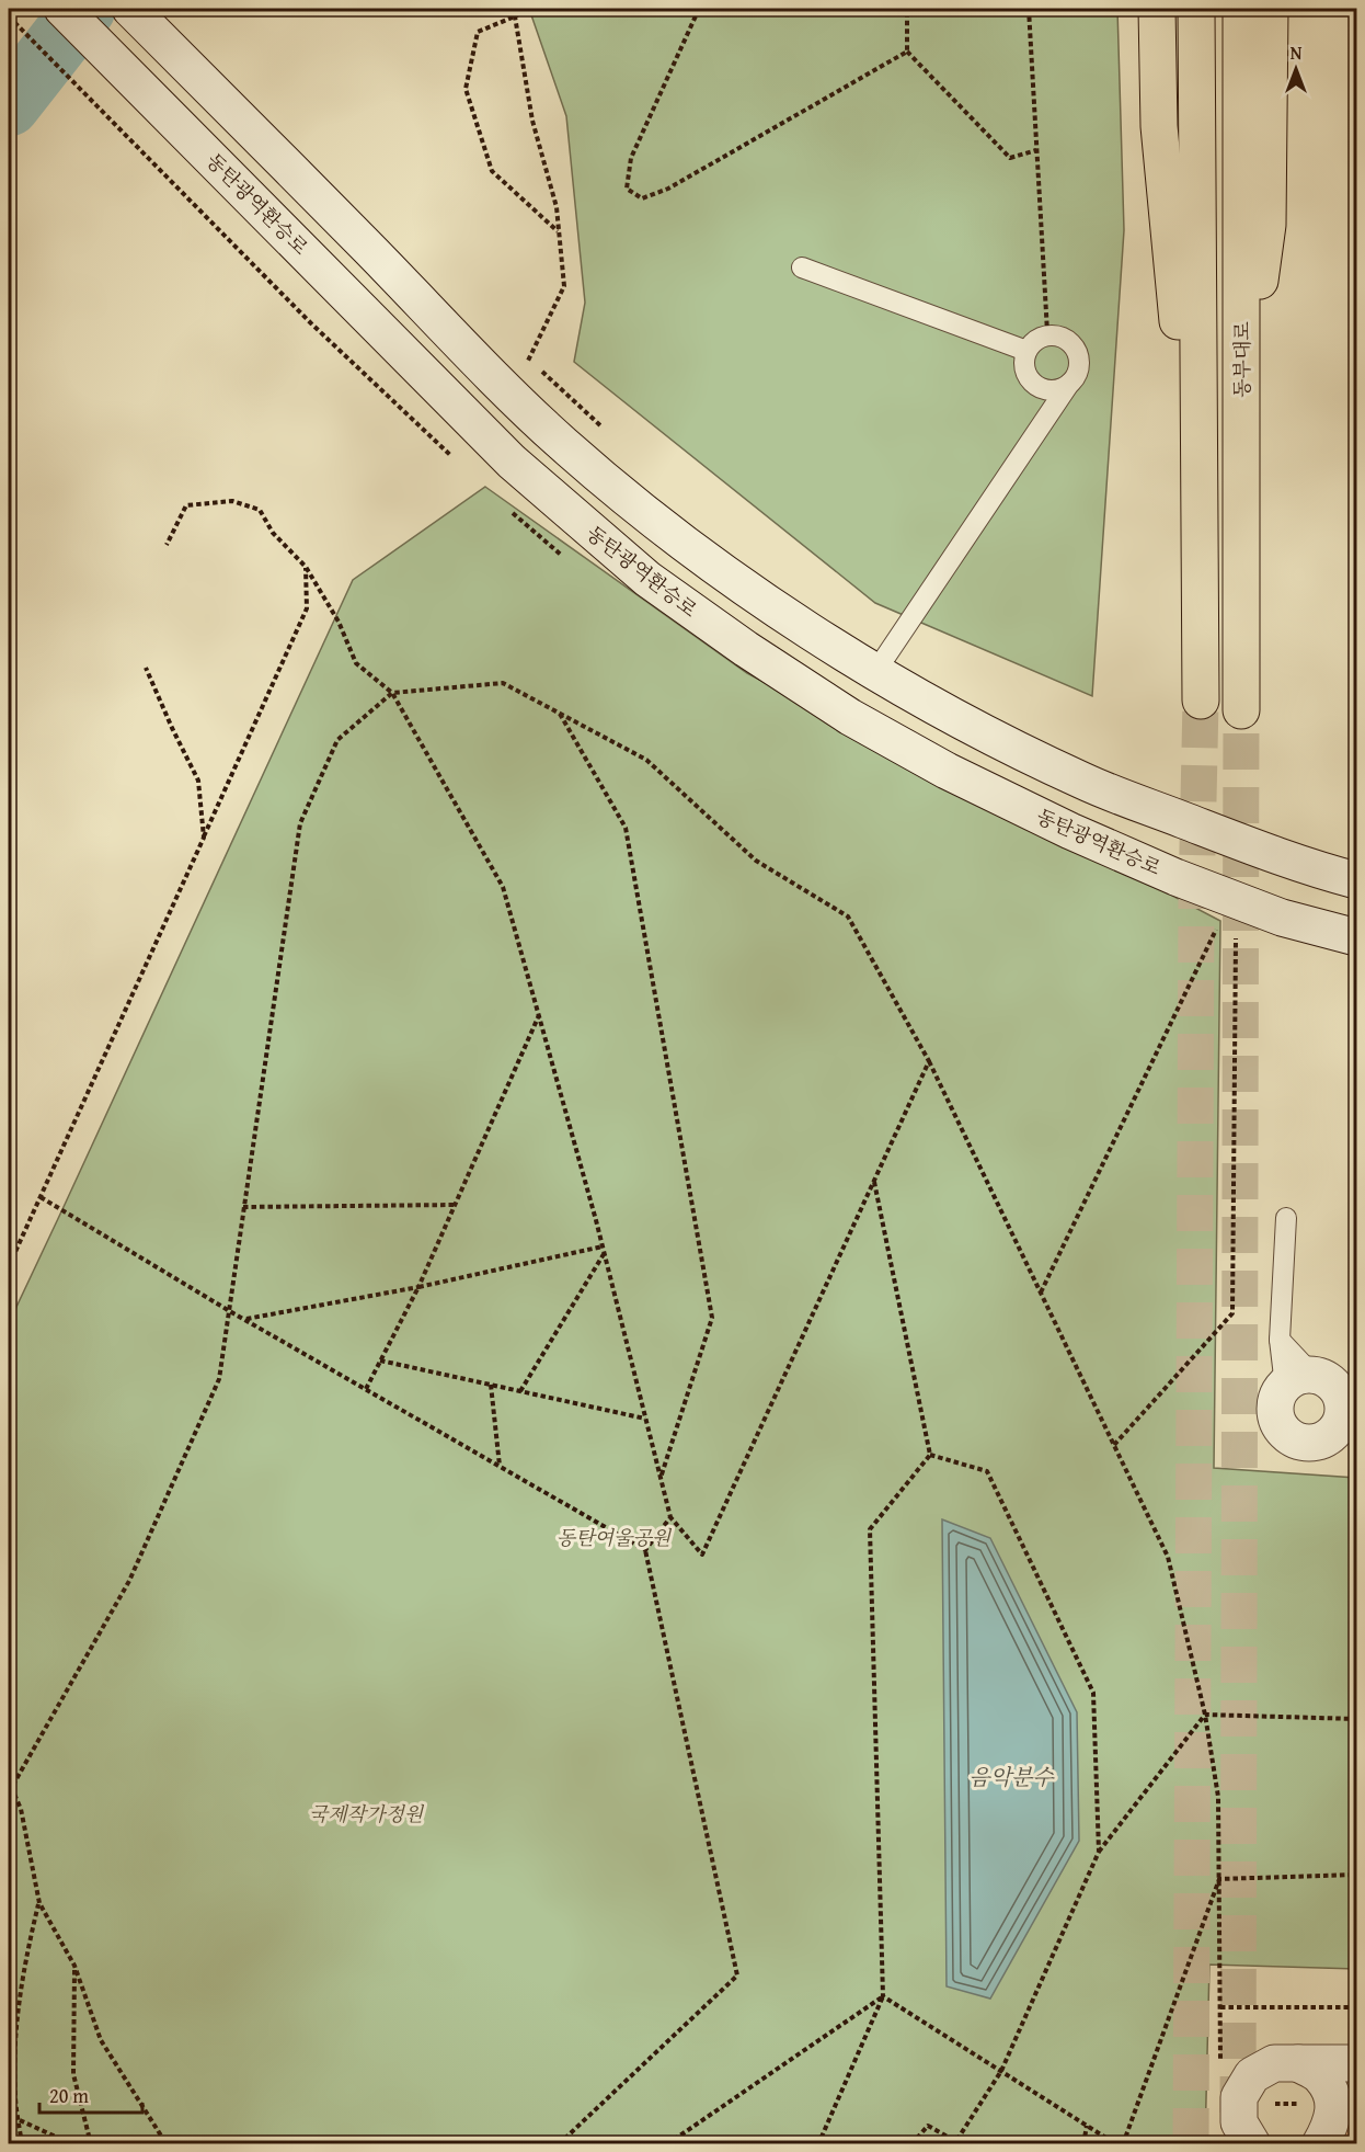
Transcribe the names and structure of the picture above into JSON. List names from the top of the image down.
{
  "streets": {
    "highway": ["동부대로"],
    "street": ["동탄광역환승로"]
  },
  "water": ["음악분수"],
  "parks": ["동탄여울공원", "국제작가정원"],
  "scale_bar": "20 m",
  "north": "top"
}
